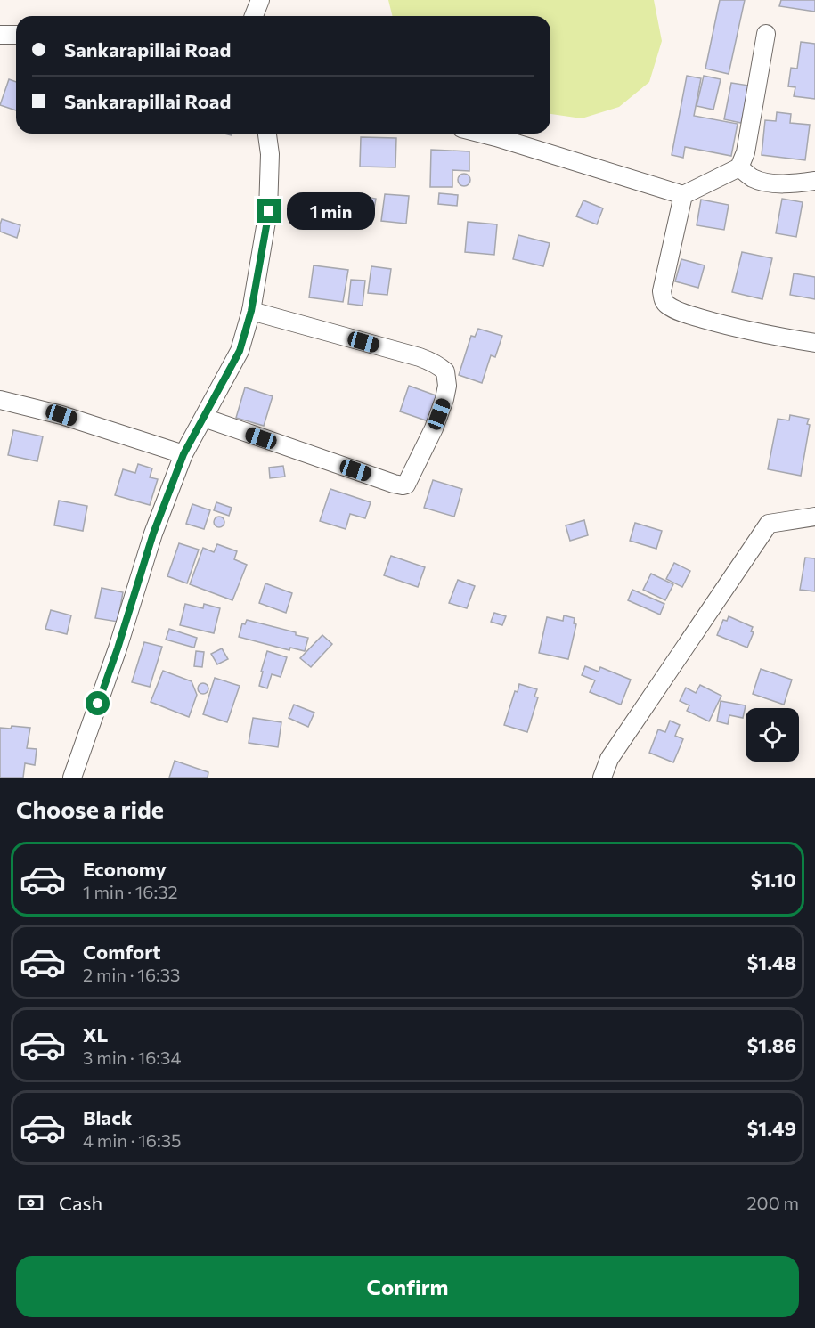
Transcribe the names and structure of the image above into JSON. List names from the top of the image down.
{
  "page": {
    "banner": ["Sankarapillai Road", "Sankarapillai Road"],
    "bubble": "1 min",
    "heading": "Choose a ride",
    "list": [
      {
        "name": "Economy",
        "note": "1 min · 16:32",
        "value": "$1.10"
      },
      {
        "name": "Comfort",
        "note": "2 min · 16:33",
        "value": "$1.48"
      },
      {
        "name": "XL",
        "note": "3 min · 16:34",
        "value": "$1.86"
      },
      {
        "name": "Black",
        "note": "4 min · 16:35",
        "value": "$1.49"
      }
    ],
    "pay": ["Cash", "200 m"],
    "buttons": "Confirm"
  }
}
